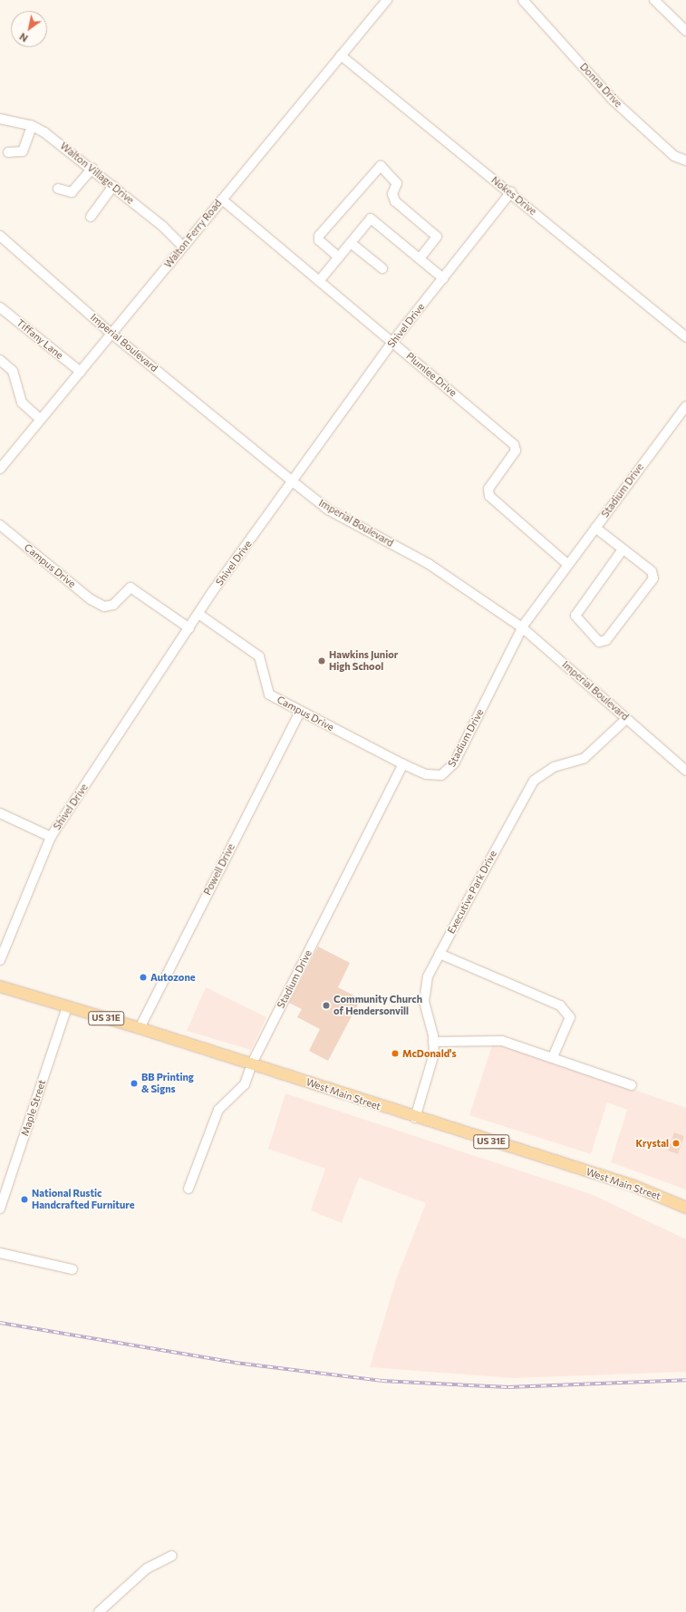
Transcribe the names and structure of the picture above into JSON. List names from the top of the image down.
{
  "streets": {
    "main road": ["US 31E", "West Main Street"],
    "street": [
      "Donna Drive",
      "Walton Village Drive",
      "Nokes Drive",
      "Walton Ferry Road",
      "Shivel Drive",
      "Tiffany Lane",
      "Imperial Boulevard",
      "Plumlee Drive",
      "Stadium Drive",
      "Campus Drive",
      "Powell Drive",
      "Executive Park Drive",
      "Maple Street"
    ]
  },
  "crossings": [
    ["Walton Village Drive", "Walton Ferry Road"],
    ["Nokes Drive", "Walton Ferry Road"],
    ["Nokes Drive", "Shivel Drive"],
    ["Walton Ferry Road", "Tiffany Lane"],
    ["Walton Ferry Road", "Imperial Boulevard"],
    ["Walton Ferry Road", "Plumlee Drive"],
    ["Shivel Drive", "Imperial Boulevard"],
    ["Shivel Drive", "Plumlee Drive"],
    ["Shivel Drive", "Campus Drive"],
    ["Imperial Boulevard", "Stadium Drive"],
    ["Imperial Boulevard", "Executive Park Drive"],
    ["Plumlee Drive", "Stadium Drive"],
    ["Stadium Drive", "Campus Drive"],
    ["Stadium Drive", "West Main Street"],
    ["Campus Drive", "Powell Drive"],
    ["Powell Drive", "West Main Street"],
    ["Executive Park Drive", "West Main Street"],
    ["West Main Street", "Maple Street"]
  ],
  "places": [
    "Hawkins Junior High School",
    "Autozone",
    "Community Church of Hendersonvill",
    "McDonald's",
    "BB Printing & Signs",
    "Krystal",
    "National Rustic Handcrafted Furniture"
  ],
  "north": "bottom left"
}
